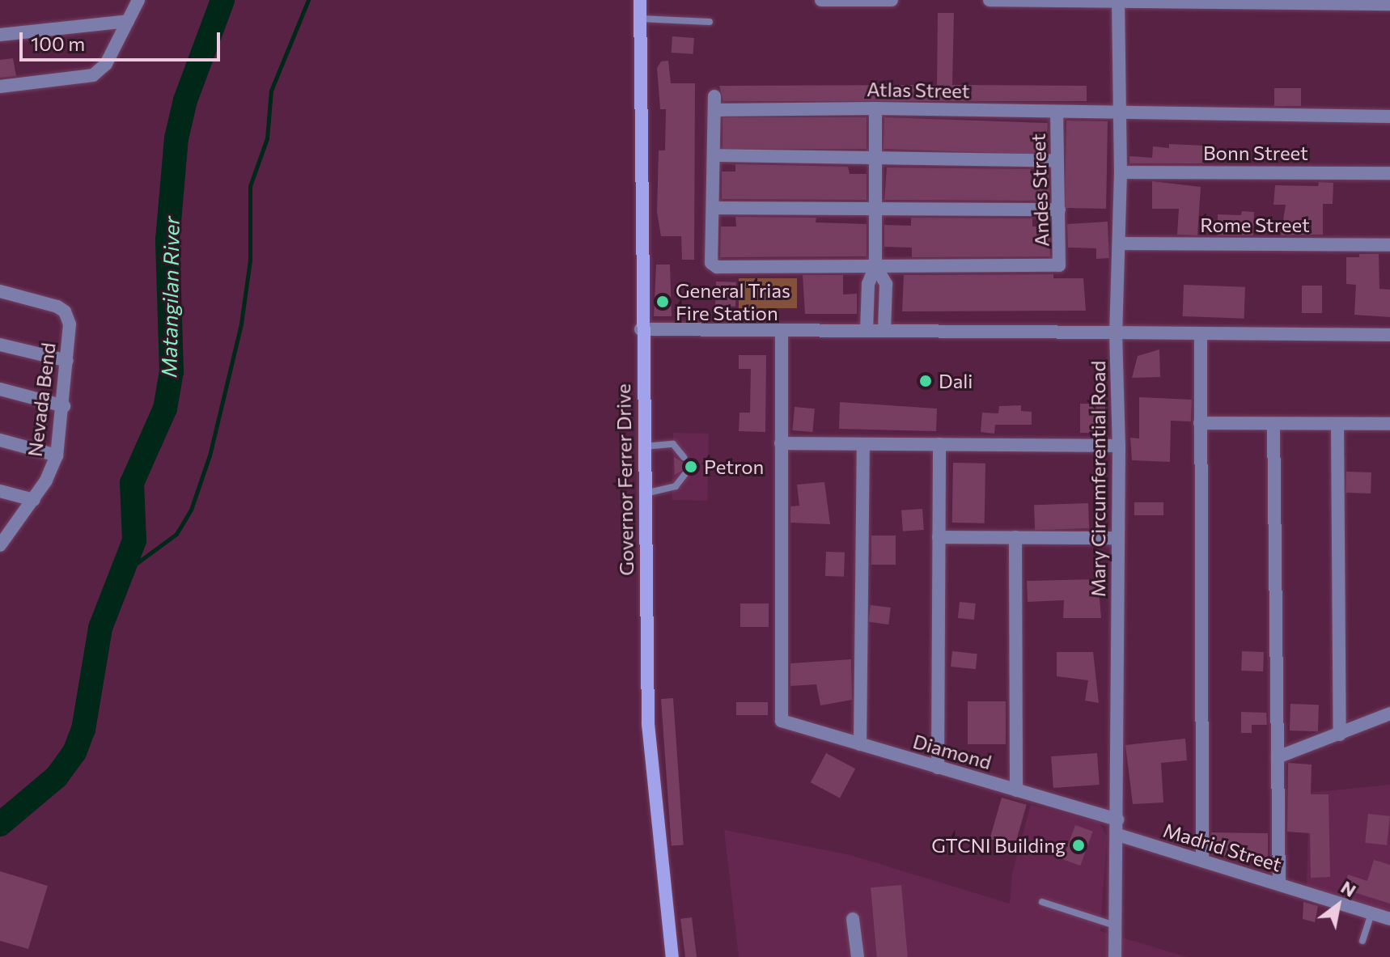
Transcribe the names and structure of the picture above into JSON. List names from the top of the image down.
{
  "streets": {
    "main road": ["Governor Ferrer Drive"],
    "street": [
      "Atlas Street",
      "Bonn Street",
      "Andes Street",
      "Rome Street",
      "Nevada Bend",
      "Mary Circumferential Road",
      "Diamond",
      "Madrid Street"
    ]
  },
  "crossings": [
    ["Atlas Street", "Andes Street"],
    ["Atlas Street", "Mary Circumferential Road"],
    ["Bonn Street", "Mary Circumferential Road"],
    ["Rome Street", "Mary Circumferential Road"],
    ["Mary Circumferential Road", "Diamond"],
    ["Mary Circumferential Road", "Madrid Street"]
  ],
  "water": ["Matangilan River"],
  "places": [
    "General Trias Fire Station",
    "Dali",
    "Petron",
    "GTCNI Building"
  ],
  "scale_bar": "100 m",
  "north": "top right"
}
